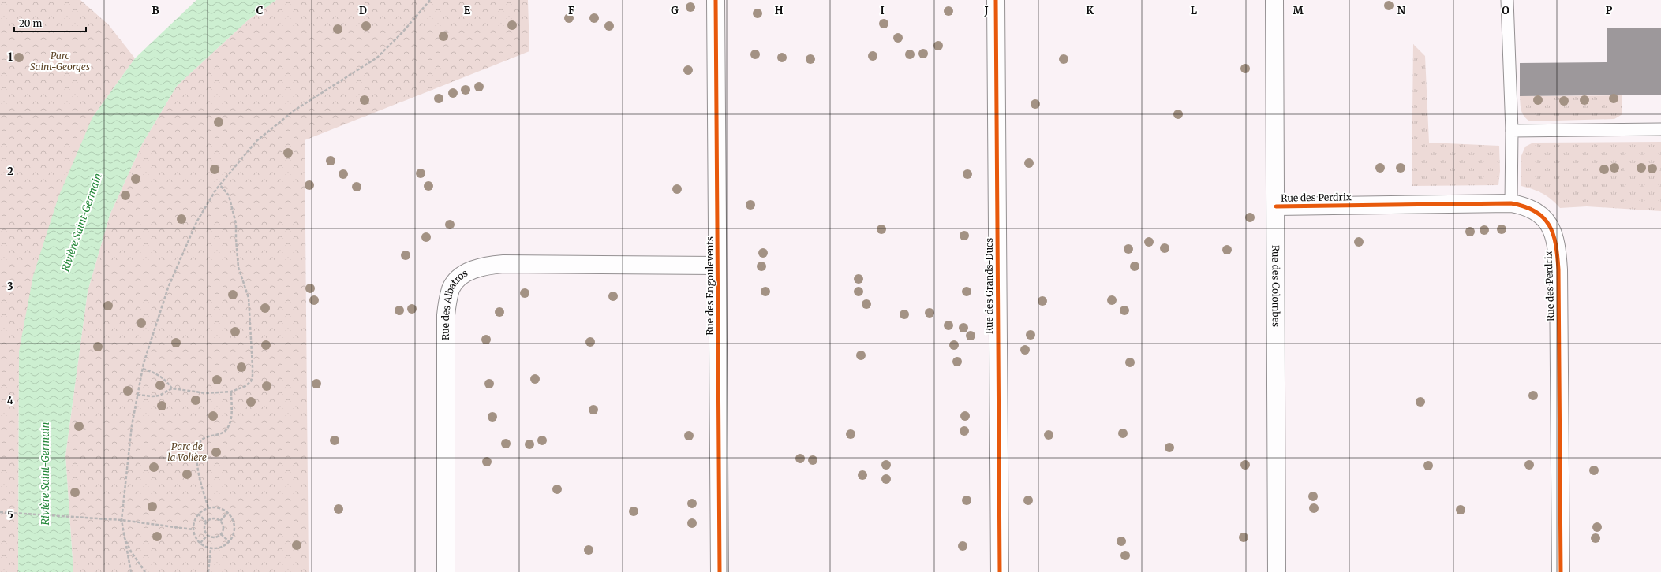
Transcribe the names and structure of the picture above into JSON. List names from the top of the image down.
{
  "streets": {
    "street": [
      "Rue des Perdrix",
      "Rue des Engoulevents",
      "Rue des Grands-Ducs",
      "Rue des Colombes",
      "Rue des Albatros"
    ]
  },
  "crossings": [
    ["Rue des Perdrix", "Rue des Colombes"],
    ["Rue des Engoulevents", "Rue des Albatros"]
  ],
  "water": ["Rivière Saint-Germain"],
  "parks": ["Parc Saint-Georges", "Parc de la Volière"],
  "scale_bar": "20 m",
  "grid": {
    "columns": [
      "B",
      "C",
      "D",
      "E",
      "F",
      "G",
      "H",
      "I",
      "J",
      "K",
      "L",
      "M",
      "N",
      "O",
      "P"
    ],
    "rows": [
      "1",
      "2",
      "3",
      "4",
      "5"
    ]
  }
}
